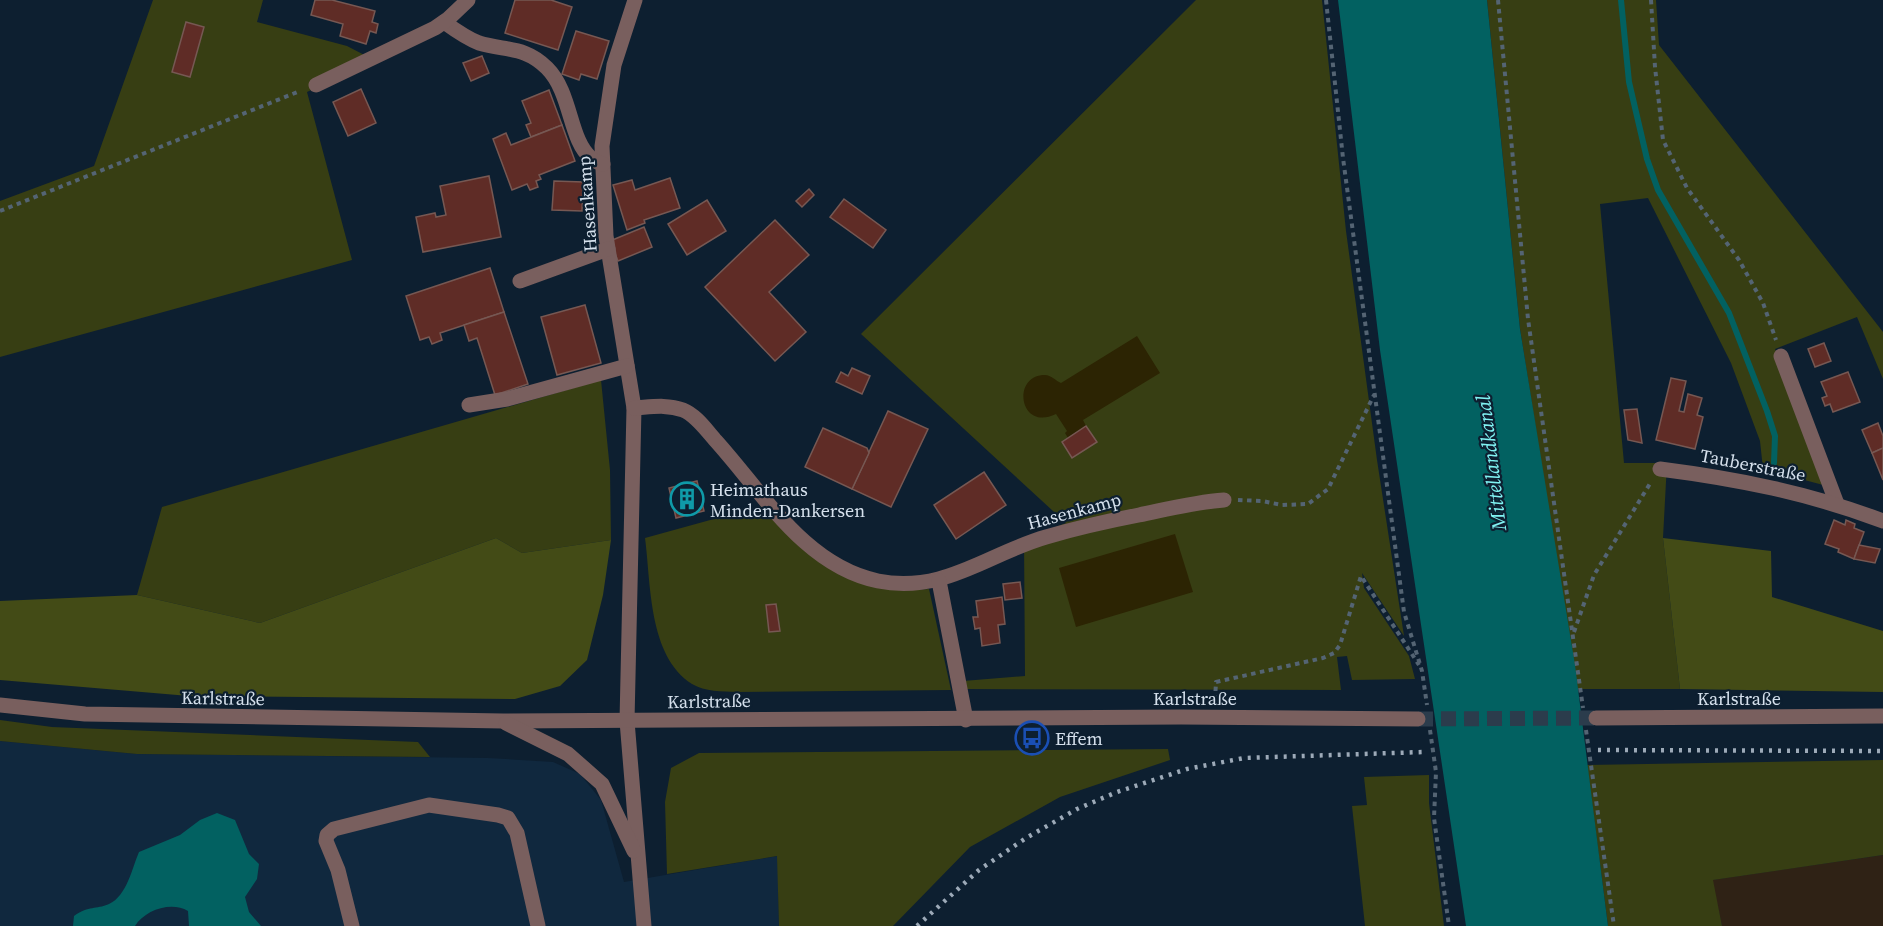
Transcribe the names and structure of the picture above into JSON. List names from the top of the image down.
{
  "streets": {
    "street": ["Hasenkamp", "Tauberstraße", "Karlstraße"]
  },
  "crossings": [
    ["Hasenkamp", "Karlstraße"]
  ],
  "water": ["Mittellandkanal"],
  "places": {
    "building": ["Heimathaus Minden-Dankersen"],
    "bus stop": ["Effem"]
  }
}
